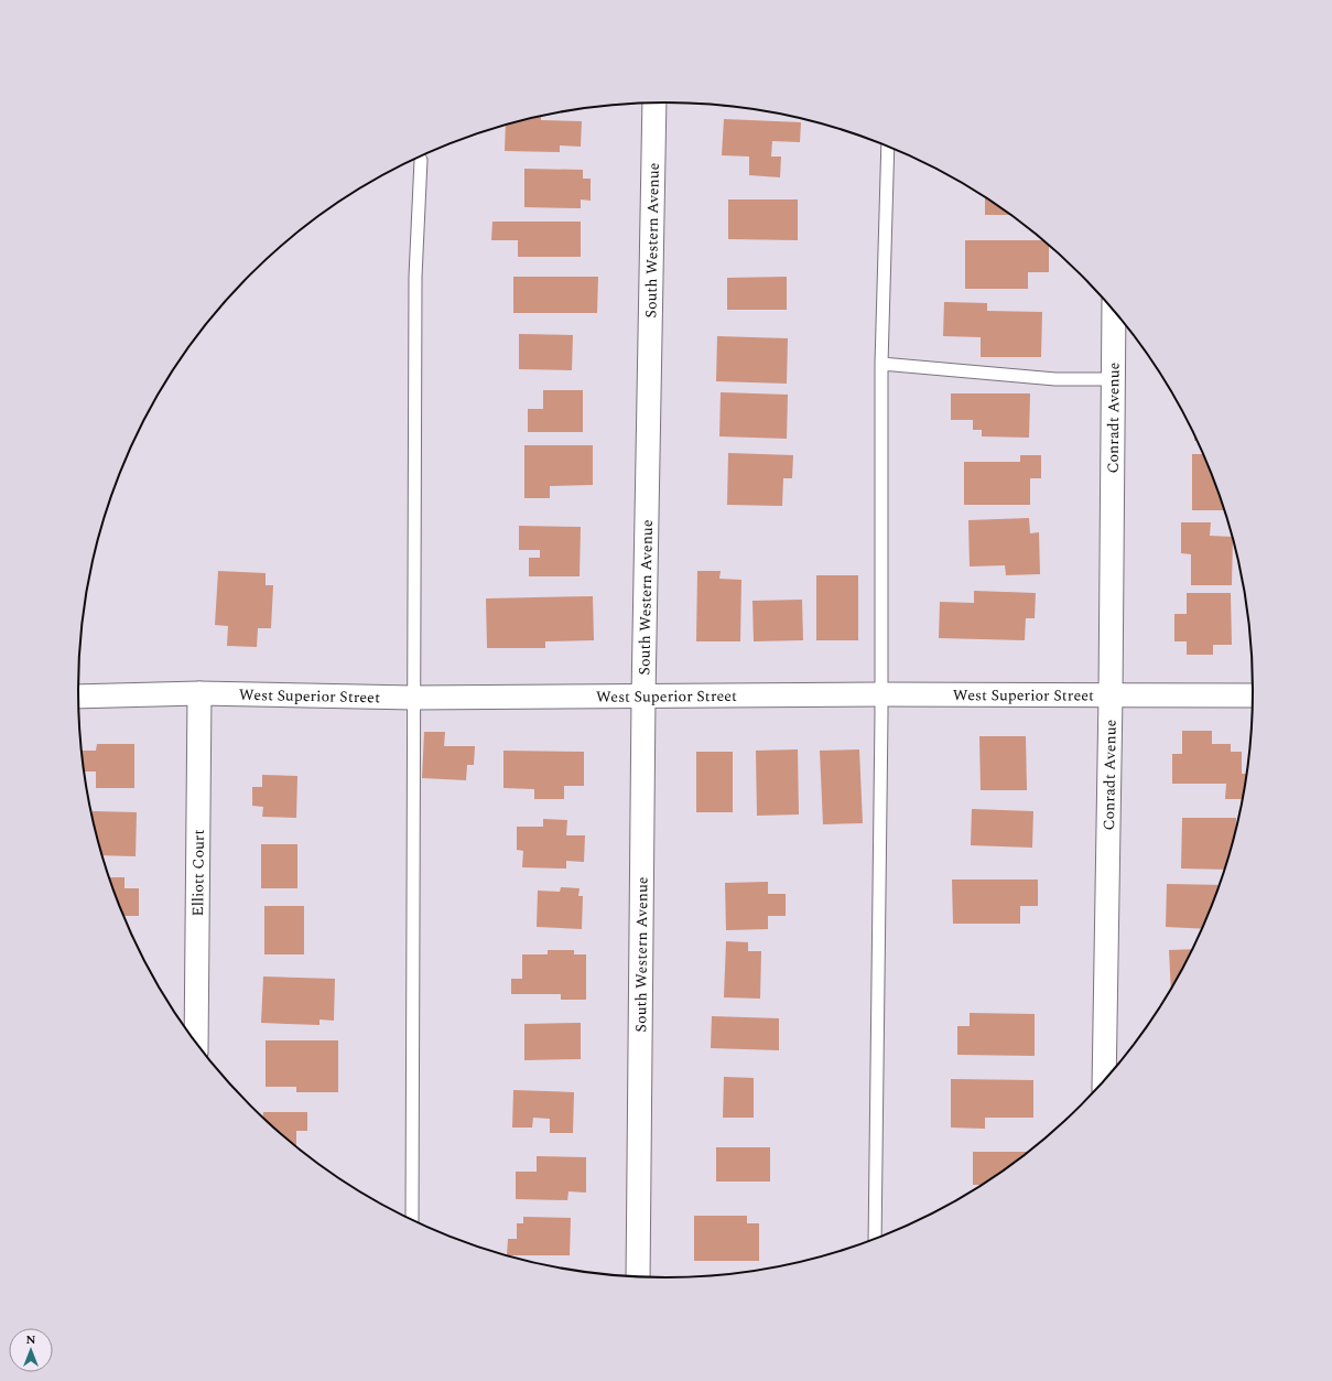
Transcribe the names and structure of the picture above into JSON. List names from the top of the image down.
{
  "streets": {
    "street": [
      "South Western Avenue",
      "Conradt Avenue",
      "West Superior Street",
      "Elliott Court"
    ]
  },
  "crossings": [
    ["South Western Avenue", "West Superior Street"],
    ["Conradt Avenue", "West Superior Street"],
    ["West Superior Street", "Elliott Court"]
  ],
  "north": "top"
}
